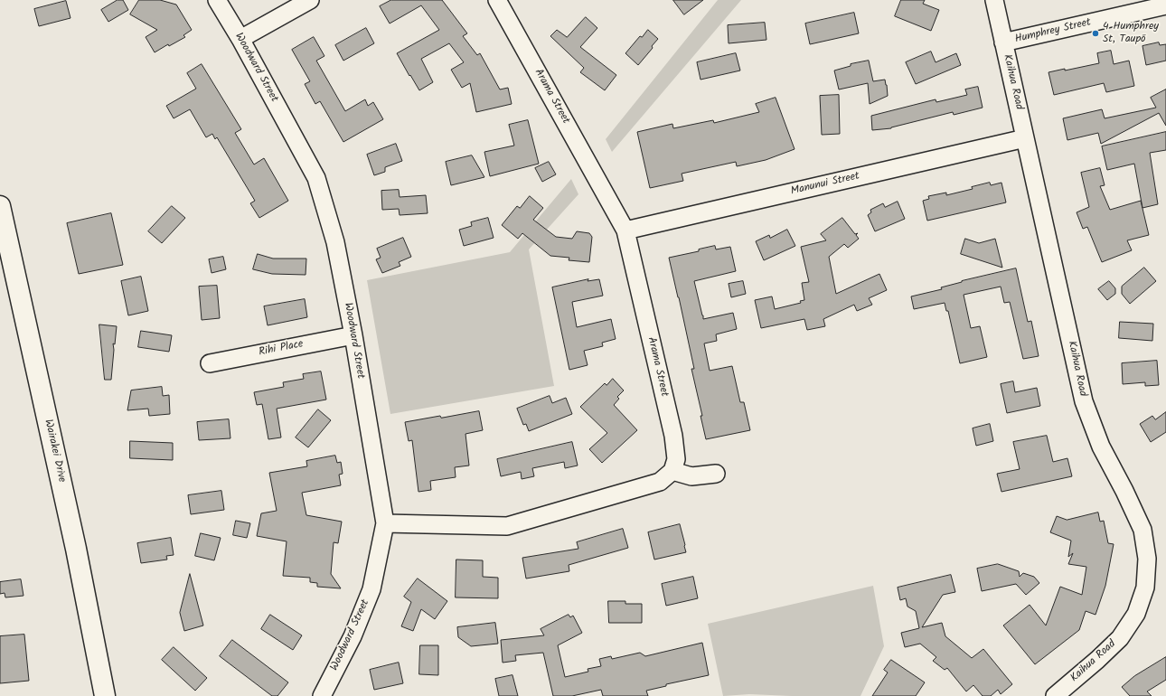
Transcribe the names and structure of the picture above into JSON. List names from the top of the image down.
{
  "streets": {
    "main road": ["Wairakei Drive"],
    "street": [
      "Humphrey Street",
      "Woodward Street",
      "Kaihua Road",
      "Arama Street",
      "Manunui Street",
      "Rihi Place"
    ]
  },
  "crossings": [
    ["Humphrey Street", "Kaihua Road"],
    ["Woodward Street", "Rihi Place"],
    ["Kaihua Road", "Manunui Street"],
    ["Arama Street", "Manunui Street"]
  ],
  "places": ["4 Humphrey St, Taupō"]
}
